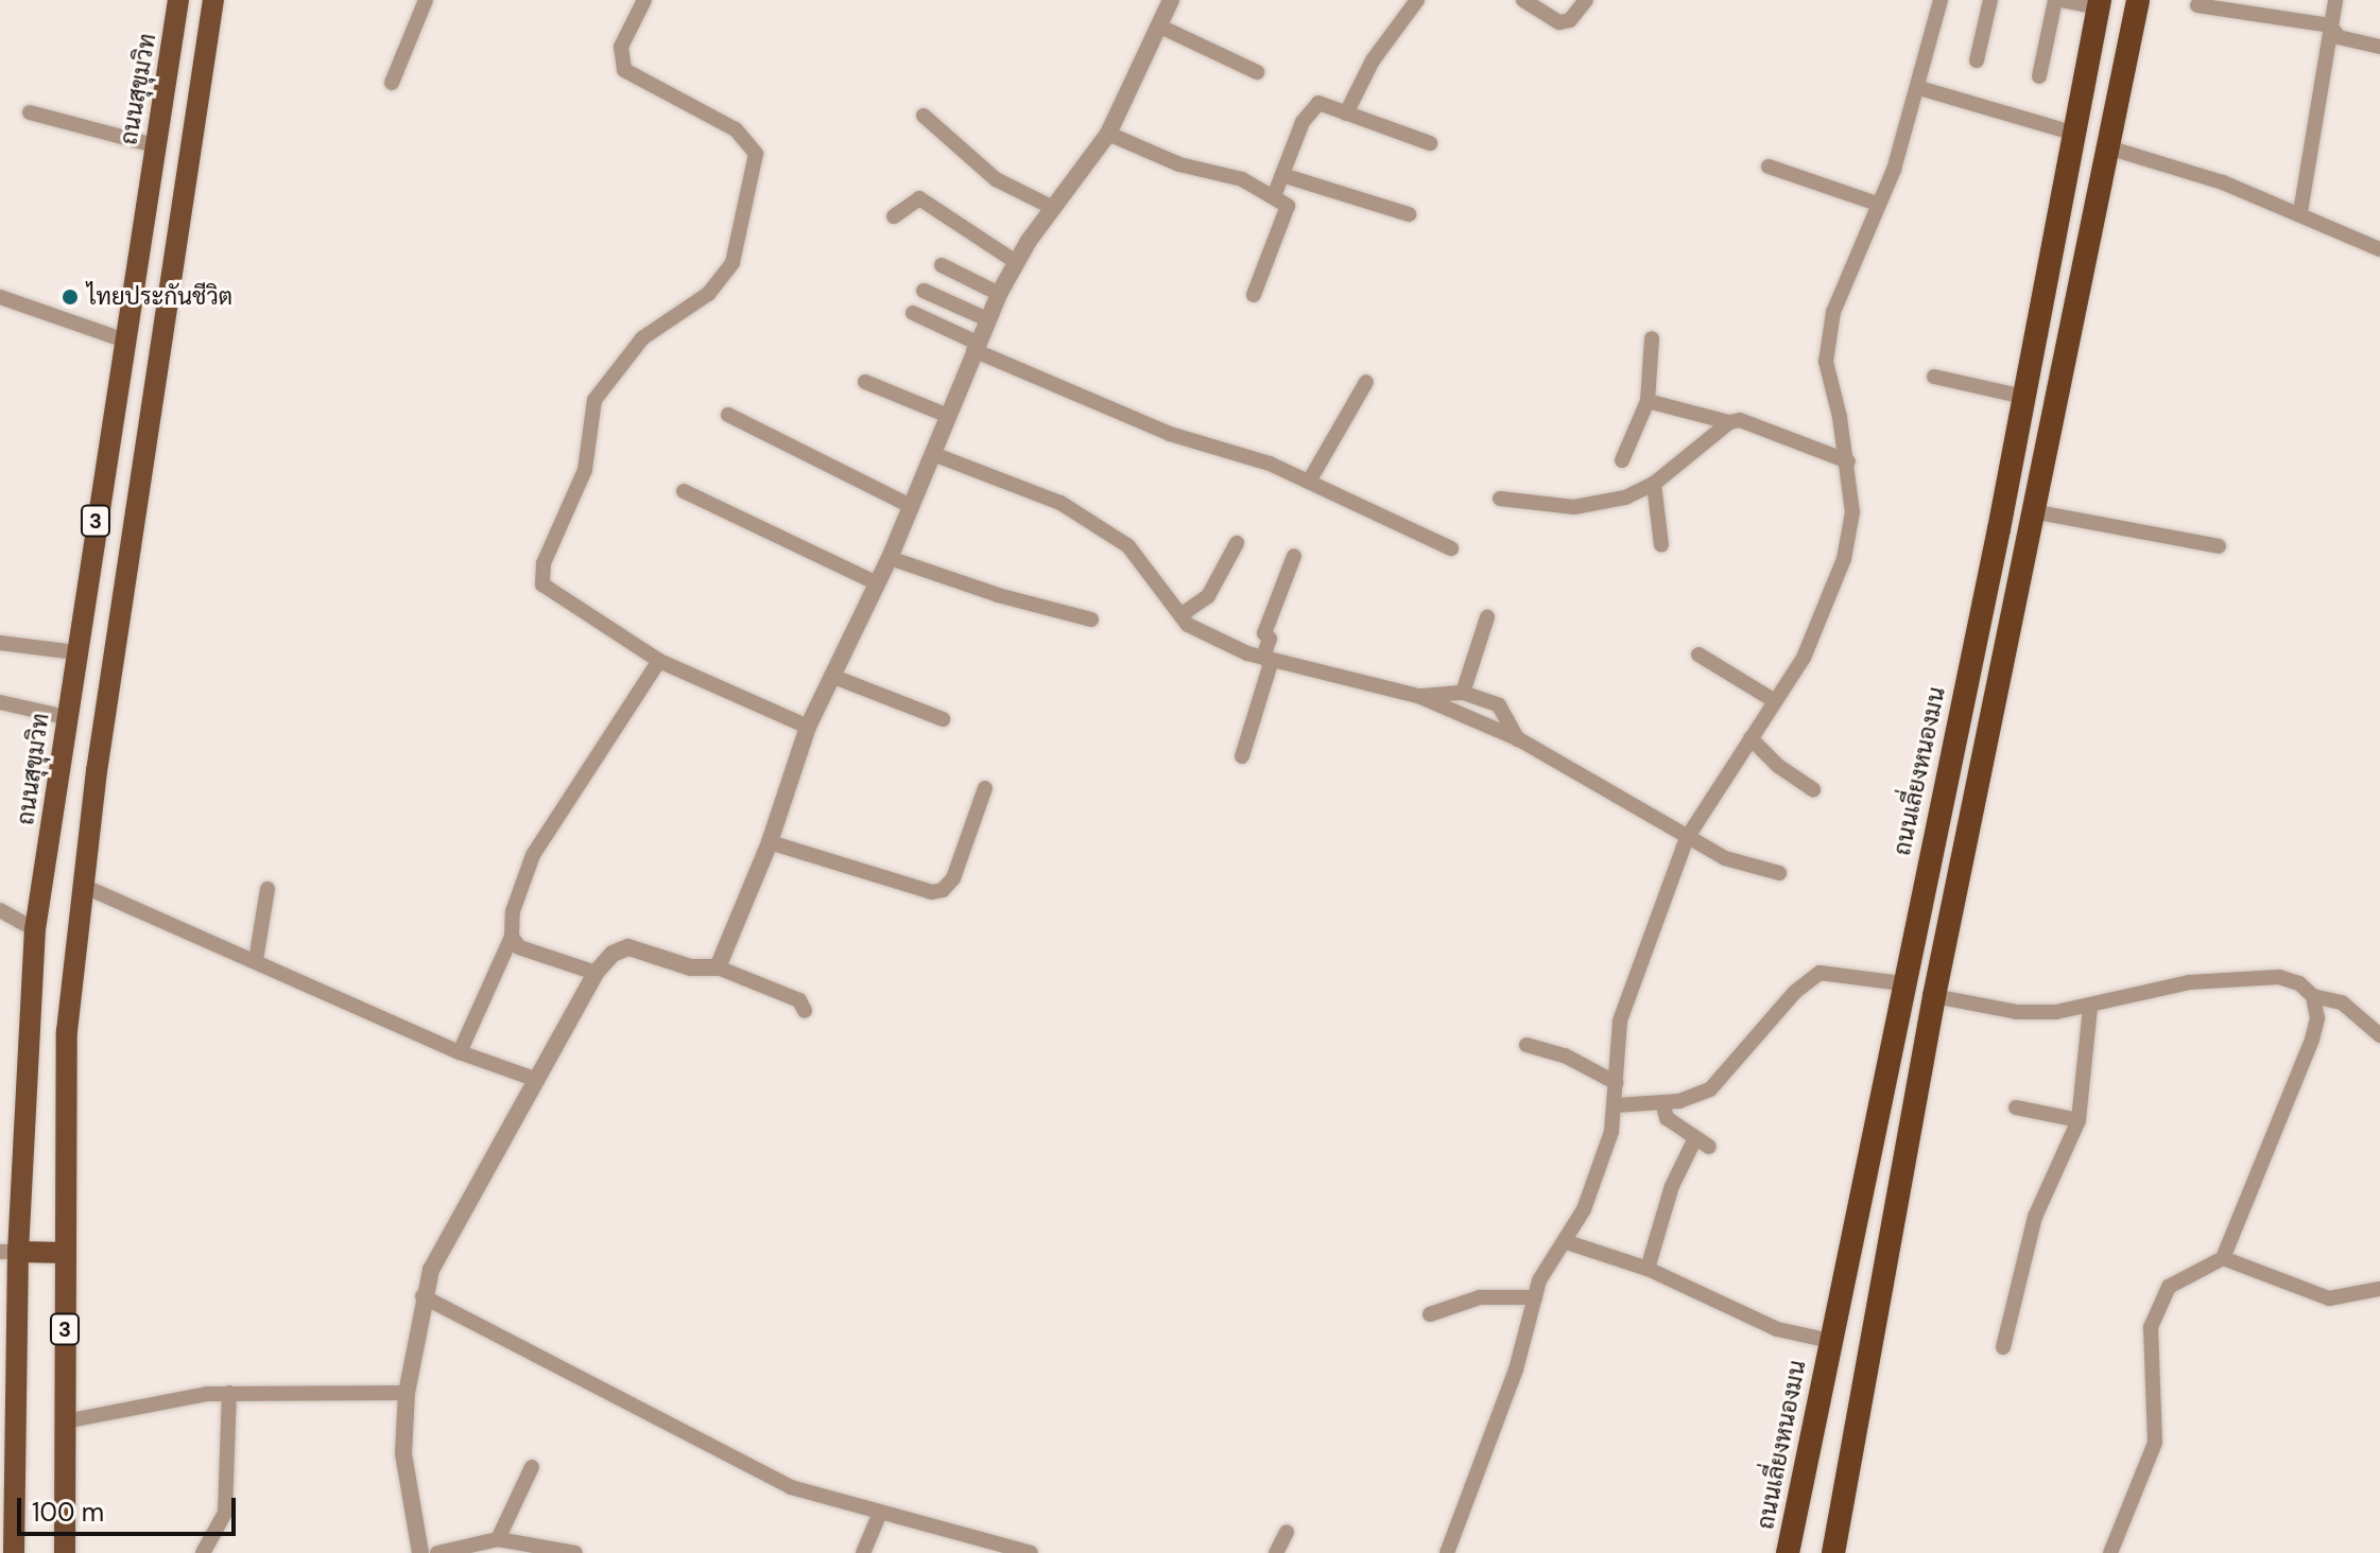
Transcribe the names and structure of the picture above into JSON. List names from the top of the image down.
{
  "streets": {
    "highway": ["ถนนเลี่ยงหนองมน"],
    "main road": ["ถนนสุขุมวิท", "3"]
  },
  "places": ["ไทยประกันชีวิต"],
  "scale_bar": "100 m"
}
